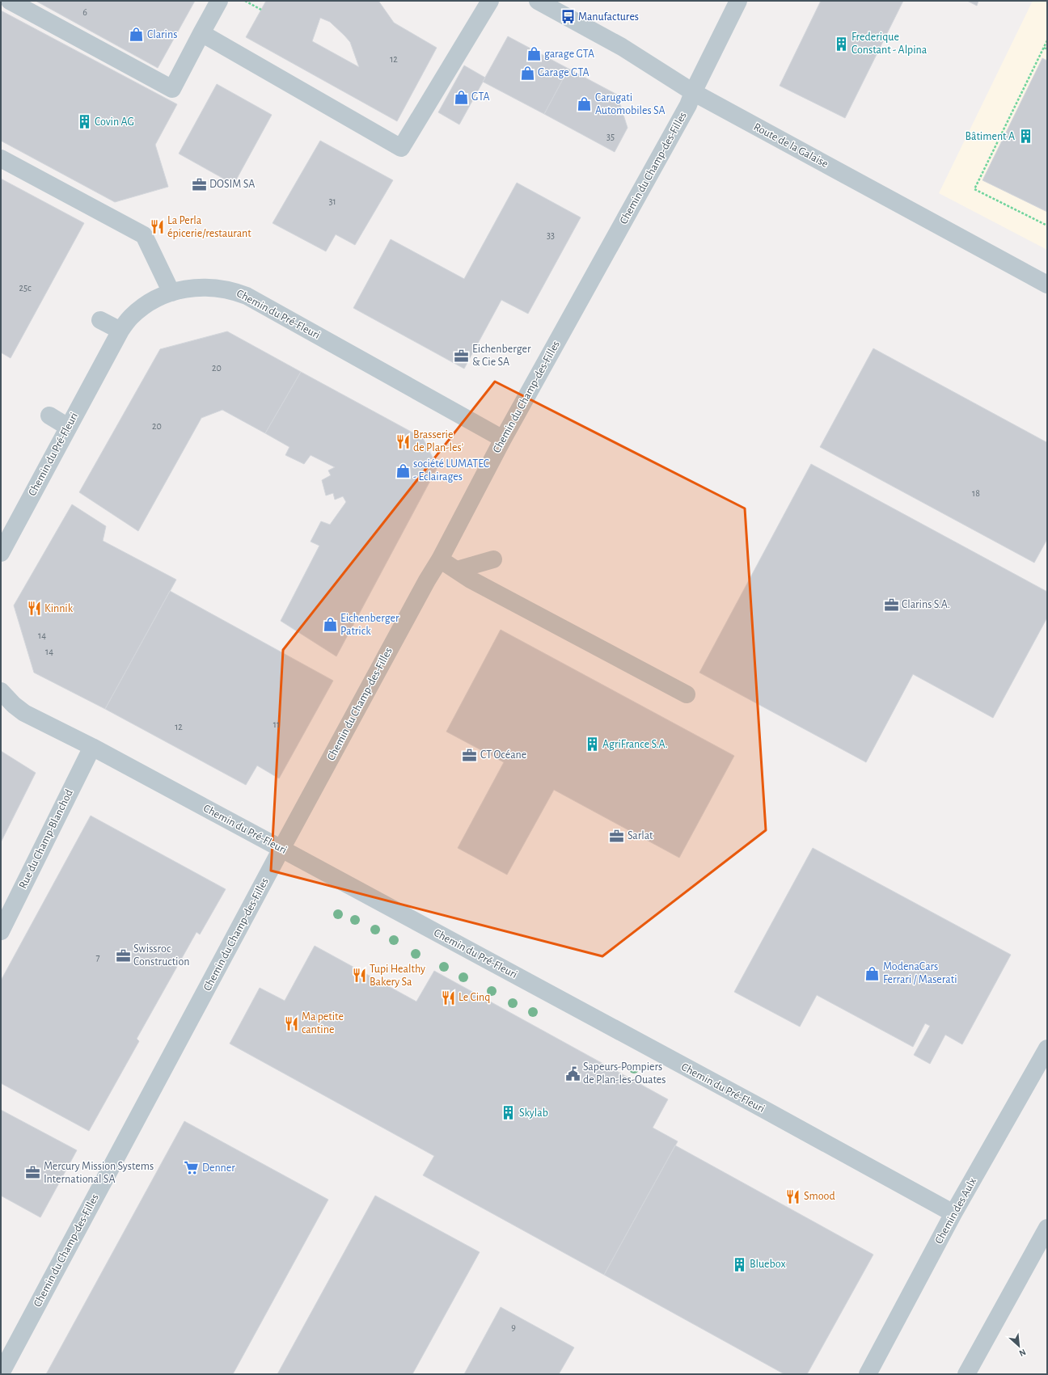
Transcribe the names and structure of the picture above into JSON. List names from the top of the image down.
{
  "streets": {
    "street": [
      "Route de la Galaise",
      "Chemin du Champ-des-Filles",
      "Chemin du Pré-Fleuri",
      "Rue du Champ-Blanchod",
      "Chemin des Aulx"
    ]
  },
  "crossings": [
    ["Route de la Galaise", "Chemin du Champ-des-Filles"],
    ["Chemin du Champ-des-Filles", "Chemin du Pré-Fleuri"],
    ["Chemin du Pré-Fleuri", "Rue du Champ-Blanchod"],
    ["Chemin du Pré-Fleuri", "Chemin des Aulx"]
  ],
  "places": {
    "bus stop": ["Manufactures"],
    "shop": [
      "Clarins",
      "garage GTA",
      "Garage GTA",
      "GTA",
      "Carugati Automobiles SA",
      "société LUMATEC - Eclairages",
      "Eichenberger Patrick",
      "ModenaCars Ferrari / Maserati"
    ],
    "building": [
      "Frederique Constant - Alpina",
      "Covin AG",
      "Bâtiment A",
      "AgriFrance S.A.",
      "Skylab",
      "Bluebox"
    ],
    "office": [
      "DOSIM SA",
      "Eichenberger & Cie SA",
      "Clarins S.A.",
      "CT Océane",
      "Sarlat",
      "Swissroc Construction",
      "Mercury Mission Systems International SA"
    ],
    "restaurant": [
      "La Perla épicerie/restaurant",
      "Brasserie de Plan-les’",
      "Kinnik",
      "Tupi Healthy Bakery Sa",
      "Le Cinq",
      "Ma petite cantine",
      "Smood"
    ],
    "public building": ["Sapeurs-Pompiers de Plan-les-Ouates"],
    "supermarket": ["Denner"]
  },
  "house_numbers": [
    "6",
    "12",
    "35",
    "31",
    "33",
    "25c",
    "20",
    "20",
    "18",
    "14",
    "14",
    "11",
    "12",
    "7",
    "9"
  ],
  "north": "bottom right"
}
